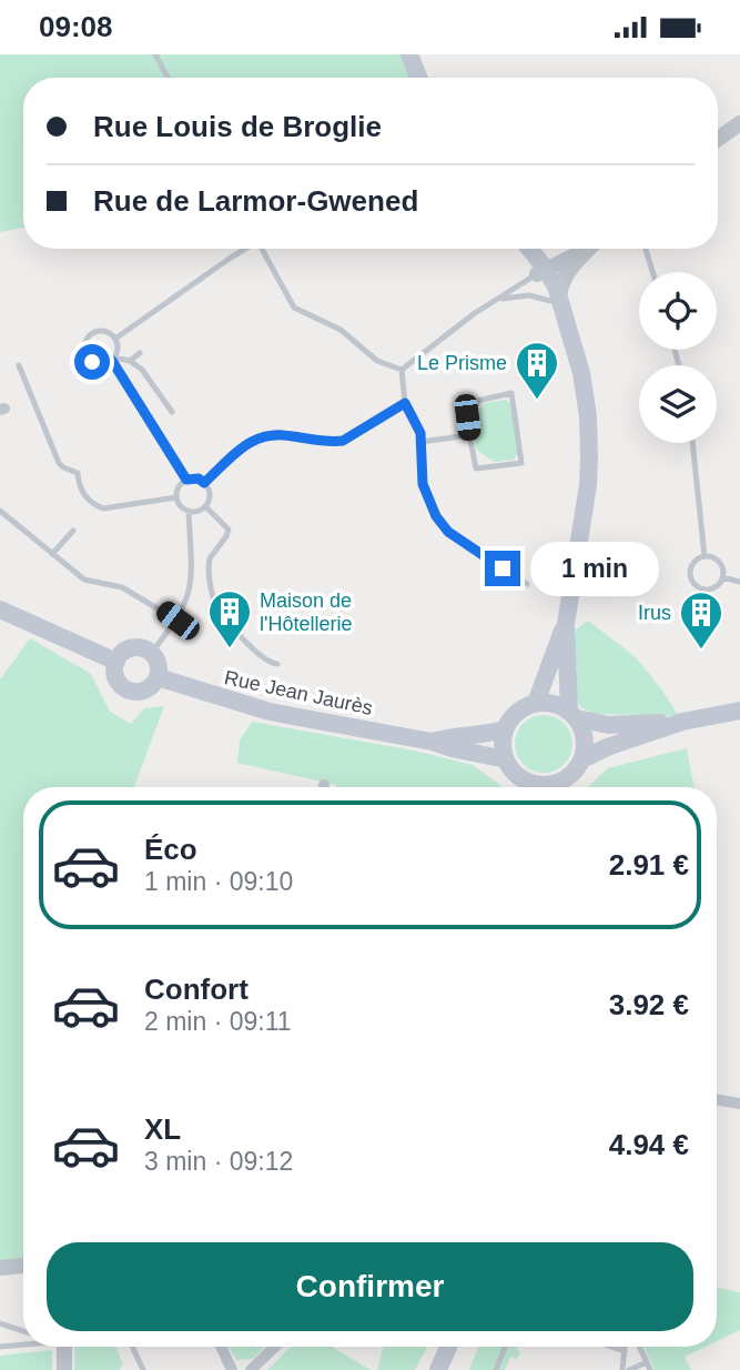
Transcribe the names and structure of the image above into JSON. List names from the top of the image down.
{
  "streets": {
    "main road": ["Rue Jean Jaurès"]
  },
  "places": {
    "building": ["Le Prisme", "Maison de l'Hôtellerie", "Irus"]
  },
  "page": {
    "status": "09:08",
    "banner": ["Rue Louis de Broglie", "Rue de Larmor-Gwened"],
    "bubble": "1 min",
    "list": [
      {
        "name": "Éco",
        "note": "1 min · 09:10",
        "value": "2.91 €"
      },
      {
        "name": "Confort",
        "note": "2 min · 09:11",
        "value": "3.92 €"
      },
      {
        "name": "XL",
        "note": "3 min · 09:12",
        "value": "4.94 €"
      }
    ],
    "buttons": "Confirmer"
  }
}
